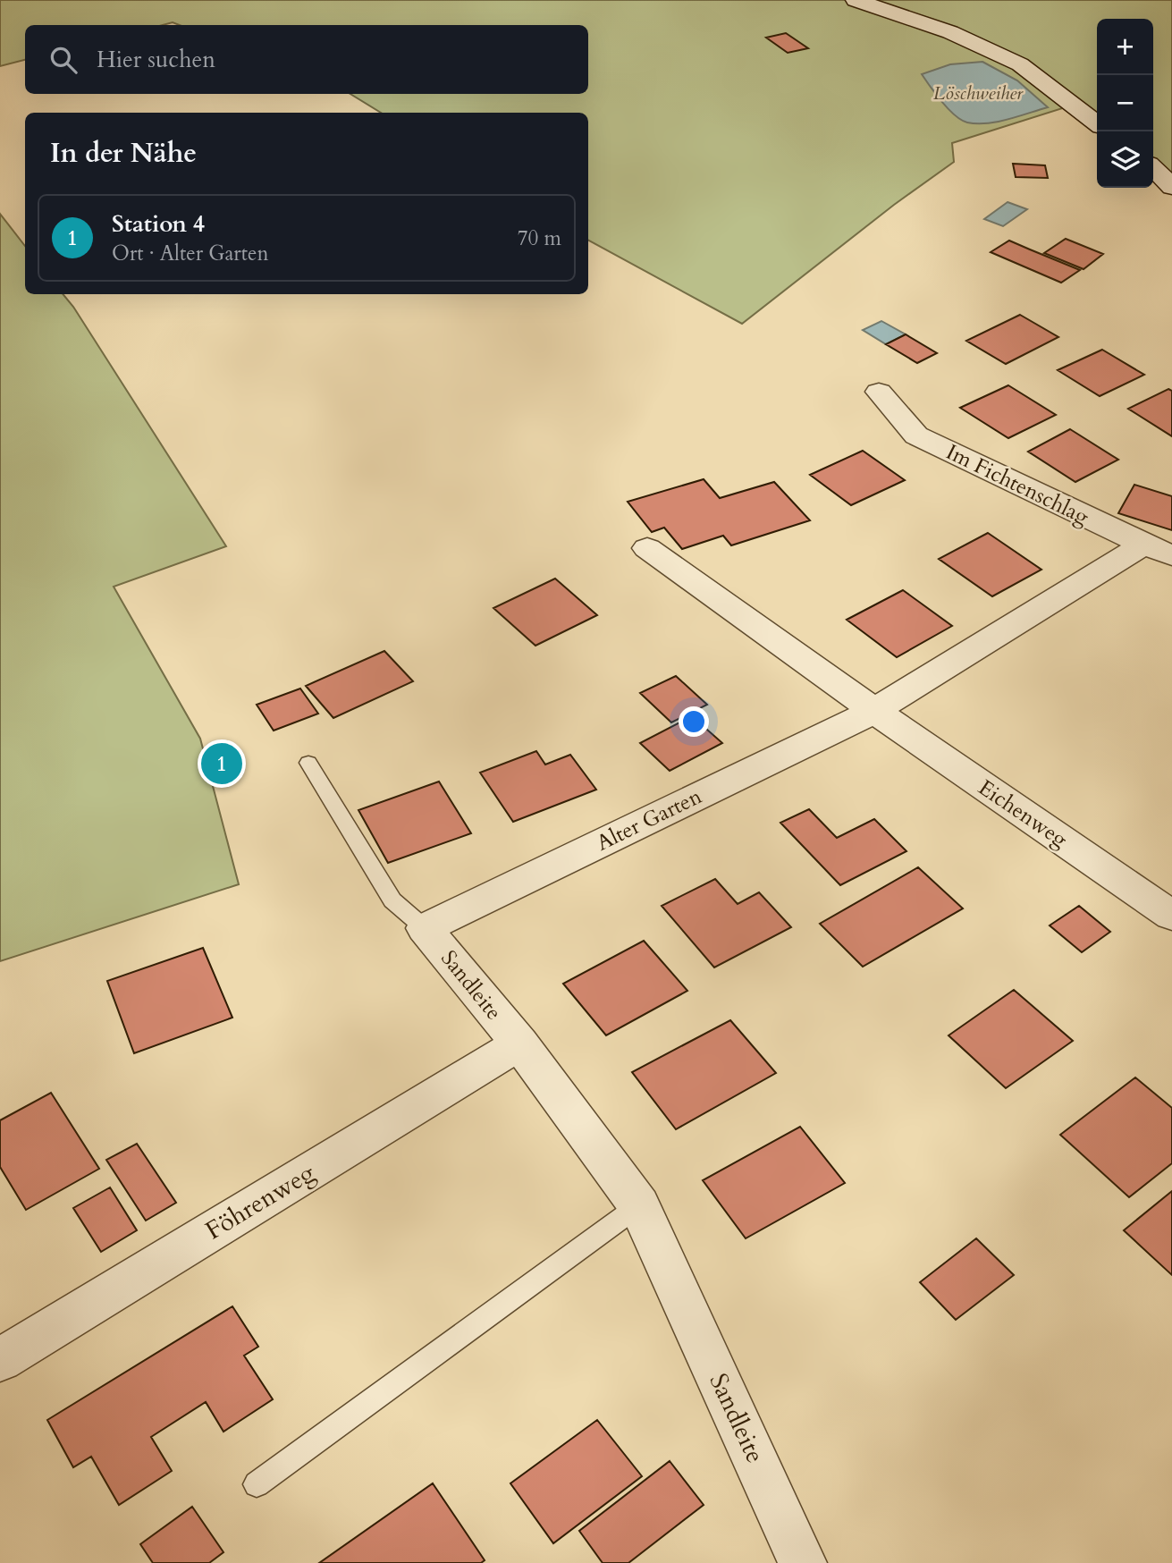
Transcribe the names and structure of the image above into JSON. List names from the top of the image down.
{
  "streets": {
    "street": [
      "Im Fichtenschlag",
      "Eichenweg",
      "Alter Garten",
      "Sandleite",
      "Föhrenweg"
    ]
  },
  "crossings": [
    ["Im Fichtenschlag", "Alter Garten"],
    ["Eichenweg", "Alter Garten"],
    ["Alter Garten", "Sandleite"],
    ["Sandleite", "Föhrenweg"]
  ],
  "water": ["Löschweiher"],
  "page": {
    "map_buttons": ["+", "−"],
    "search": "Hier suchen",
    "heading": "In der Nähe",
    "list": [
      {
        "mark": "1",
        "name": "Station 4",
        "note": "Ort · Alter Garten",
        "value": "70 m"
      }
    ],
    "pins": "1"
  }
}
